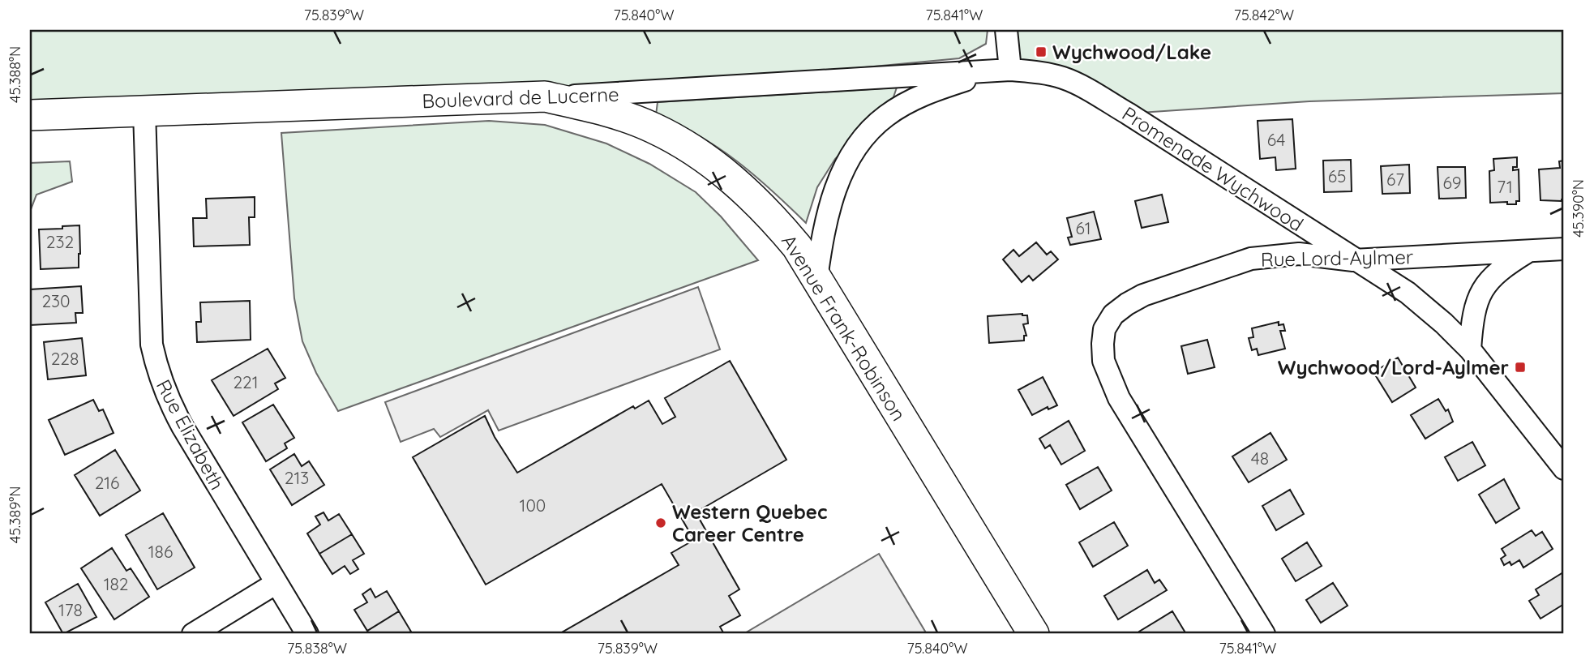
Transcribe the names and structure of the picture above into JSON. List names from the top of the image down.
{
  "streets": {
    "main road": ["Boulevard de Lucerne", "Avenue Frank-Robinson"],
    "street": ["Promenade Wychwood", "Rue Lord-Aylmer", "Rue Elizabeth"]
  },
  "crossings": [
    ["Boulevard de Lucerne", "Promenade Wychwood"],
    ["Boulevard de Lucerne", "Avenue Frank-Robinson"],
    ["Boulevard de Lucerne", "Rue Elizabeth"],
    ["Promenade Wychwood", "Rue Lord-Aylmer"]
  ],
  "places": {
    "transit": ["Wychwood/Lake", "Wychwood/Lord-Aylmer"],
    "other": ["Western Quebec Career Centre"]
  },
  "house_numbers": [
    "64",
    "65",
    "67",
    "69",
    "71",
    "61",
    "232",
    "230",
    "228",
    "221",
    "48",
    "213",
    "216",
    "100",
    "186",
    "182",
    "178"
  ],
  "coordinates": [
    "75.839°W",
    "75.840°W",
    "75.841°W",
    "75.842°W",
    "45.388°N",
    "45.390°N",
    "45.389°N",
    "75.838°W"
  ]
}
